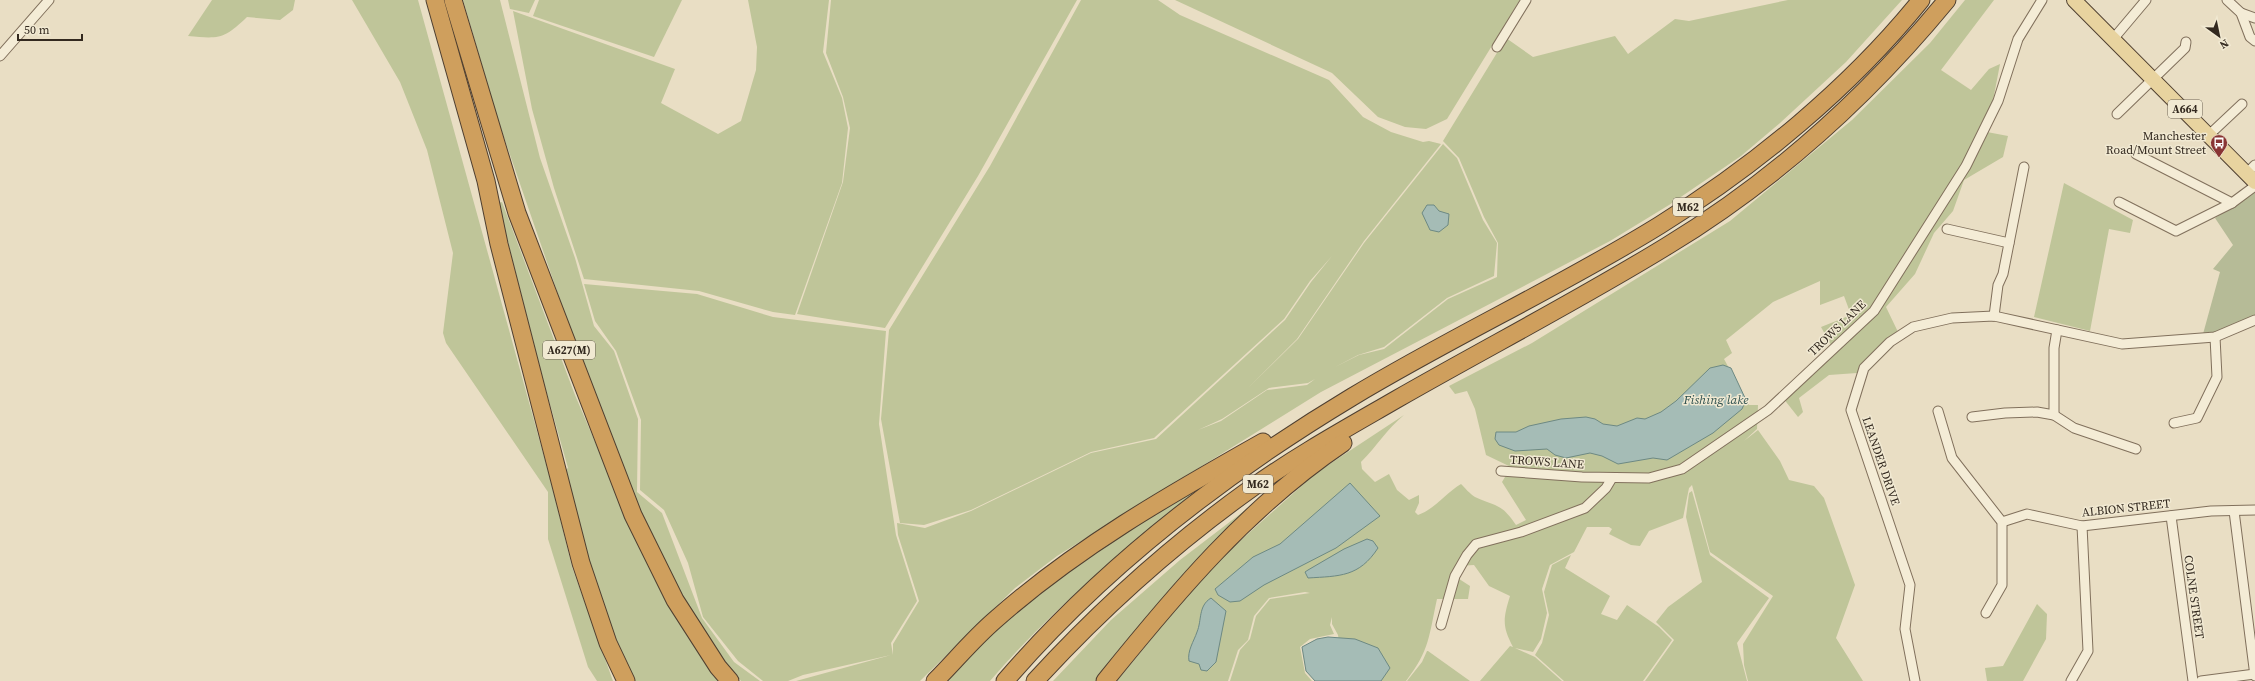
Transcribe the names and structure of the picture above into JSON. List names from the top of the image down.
{
  "streets": {
    "highway": ["M62", "A627(M)"],
    "main road": ["A664"],
    "street": [
      "TROWS LANE",
      "LEANDER DRIVE",
      "ALBION STREET",
      "COLNE STREET"
    ]
  },
  "crossings": [
    ["ALBION STREET", "COLNE STREET"]
  ],
  "water": ["Fishing lake"],
  "places": {
    "bus stop": ["Manchester Road/Mount Street"]
  },
  "scale_bar": "50 m",
  "north": "bottom right"
}
